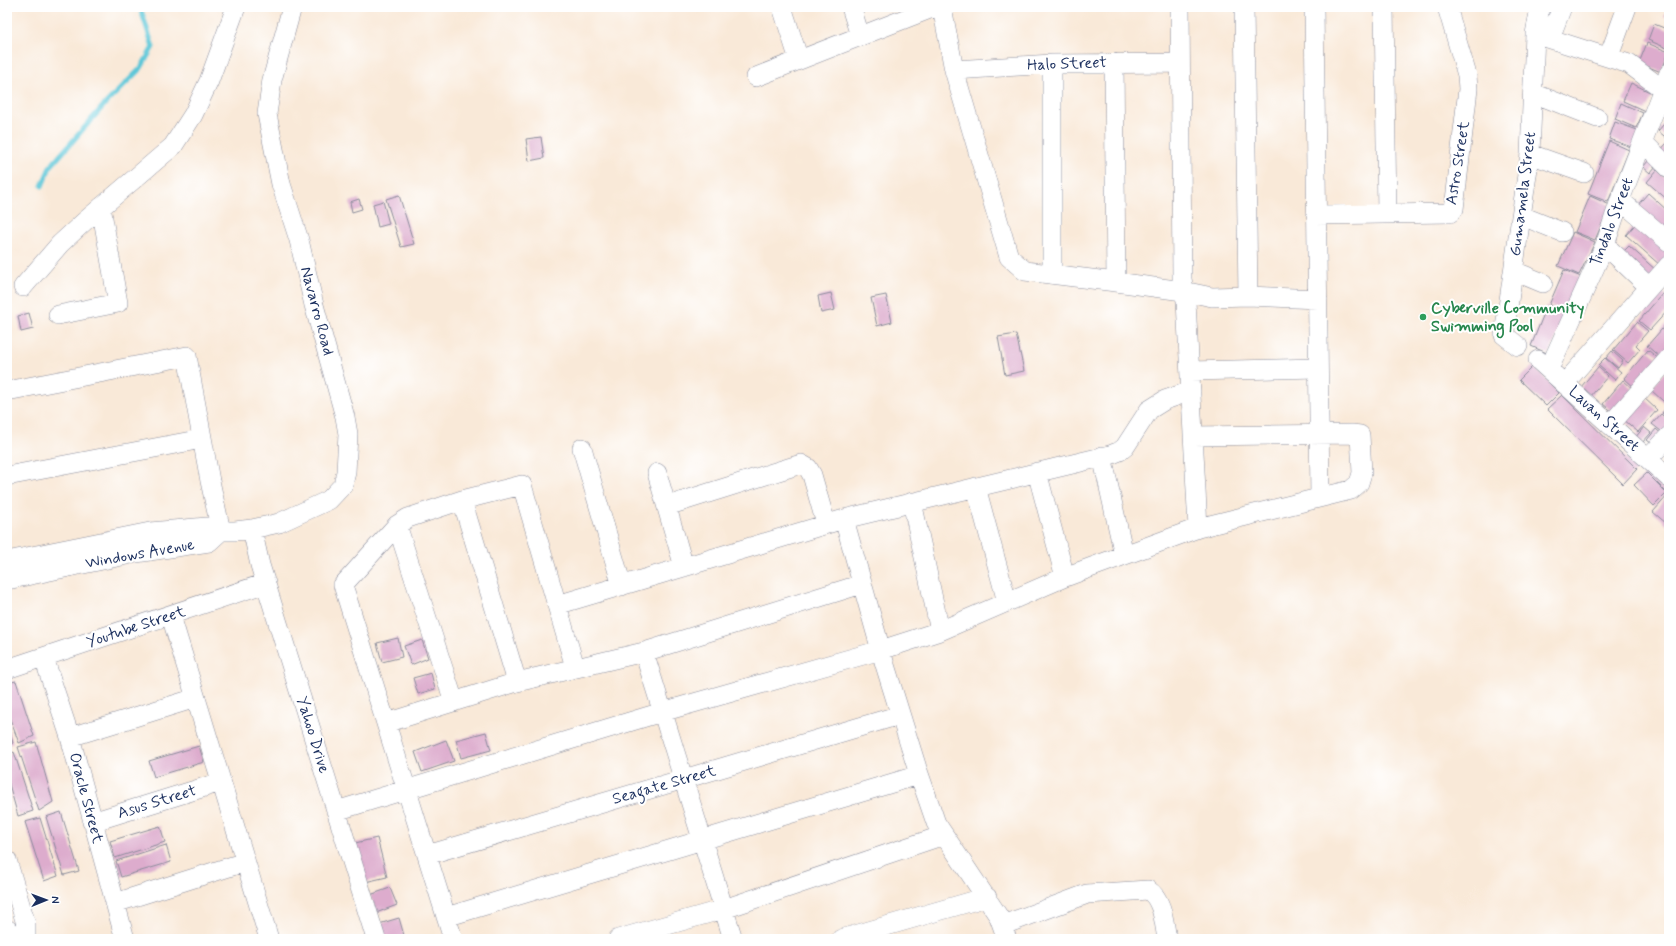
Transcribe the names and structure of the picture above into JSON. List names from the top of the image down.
{
  "streets": {
    "street": [
      "Halo Street",
      "Astro Street",
      "Gumamela Street",
      "Tindalo Street",
      "Navarro Road",
      "Lauan Street",
      "Windows Avenue",
      "Youtube Street",
      "Yahoo Drive",
      "Seagate Street",
      "Oracle Street",
      "Asus Street"
    ]
  },
  "crossings": [
    ["Tindalo Street", "Lauan Street"],
    ["Navarro Road", "Windows Avenue"],
    ["Navarro Road", "Yahoo Drive"],
    ["Youtube Street", "Yahoo Drive"],
    ["Youtube Street", "Oracle Street"],
    ["Oracle Street", "Asus Street"]
  ],
  "places": ["Cyberville Community Swimming Pool"],
  "north": "right"
}
